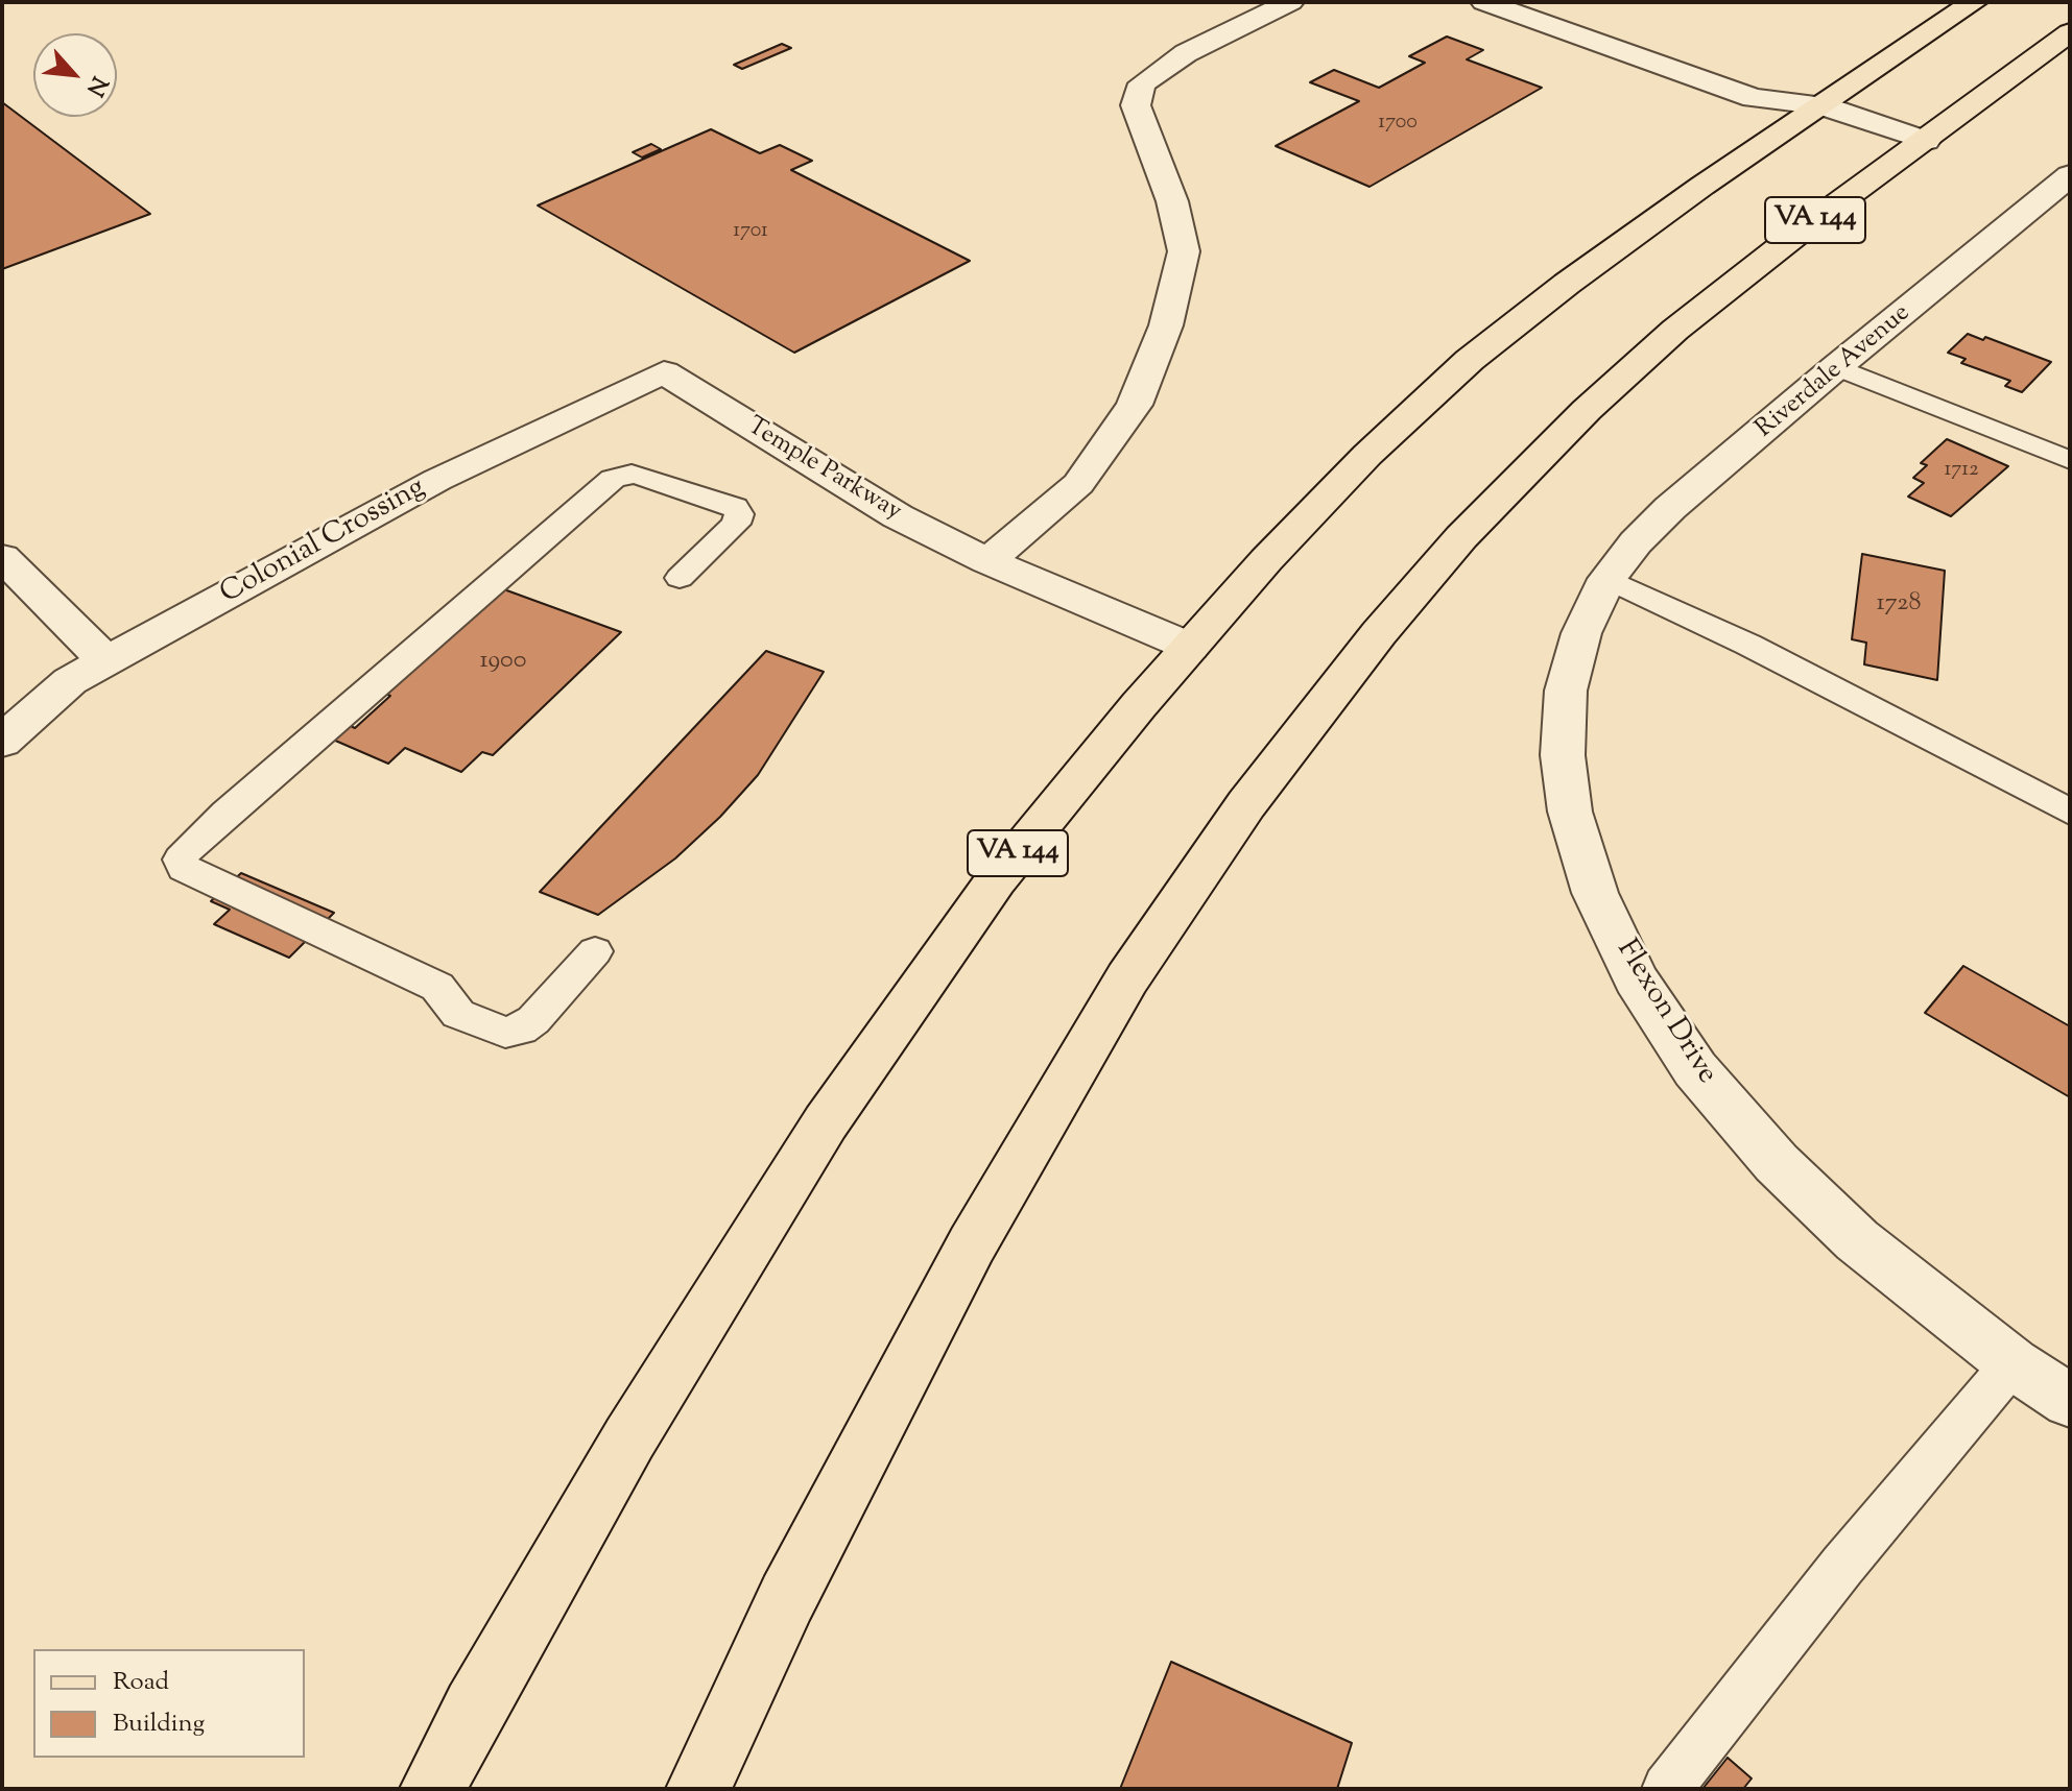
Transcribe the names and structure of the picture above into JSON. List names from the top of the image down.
{
  "streets": {
    "main road": ["VA 144"],
    "street": [
      "Riverdale Avenue",
      "Temple Parkway",
      "Colonial Crossing",
      "Flexon Drive"
    ]
  },
  "crossings": [
    ["VA 144", "Temple Parkway"],
    ["Riverdale Avenue", "Flexon Drive"],
    ["Temple Parkway", "Colonial Crossing"]
  ],
  "house_numbers": [
    "1700",
    "1701",
    "1712",
    "1728",
    "1900"
  ],
  "legend": ["Road", "Building"],
  "north": "bottom right"
}
